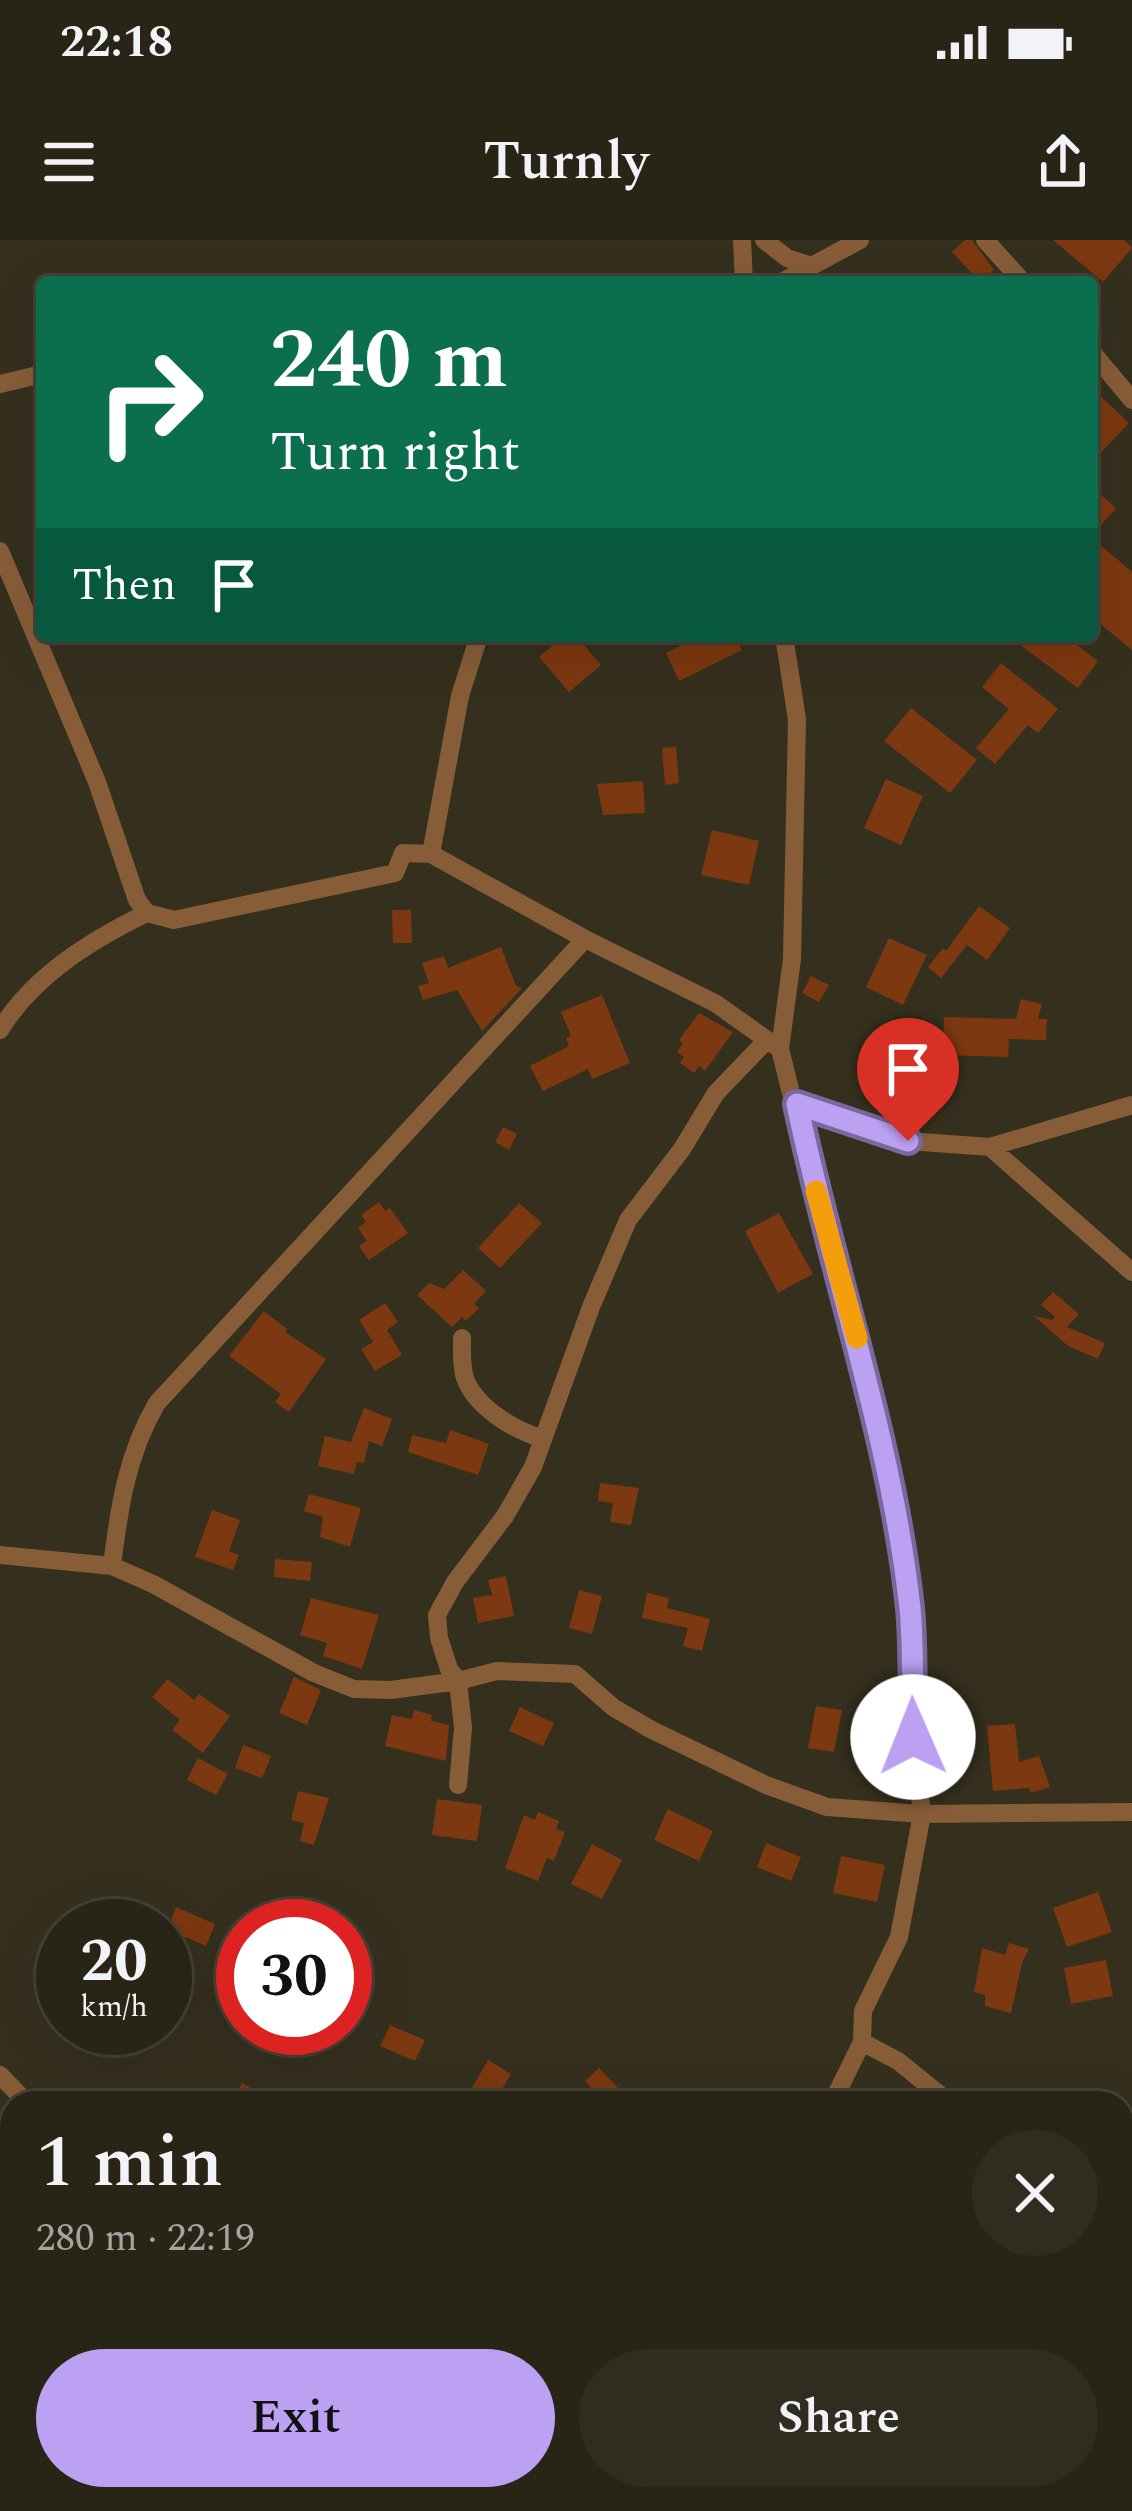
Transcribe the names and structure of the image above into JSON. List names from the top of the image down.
{
  "page": {
    "status": "22:18",
    "header": "Turnly",
    "turn": ["240 m", "Turn right"],
    "then": "Then",
    "speed": "20 km/h",
    "limit": "30",
    "heading": ["1 min", "280 m · 22:19"],
    "buttons": ["Exit", "Share"]
  }
}
